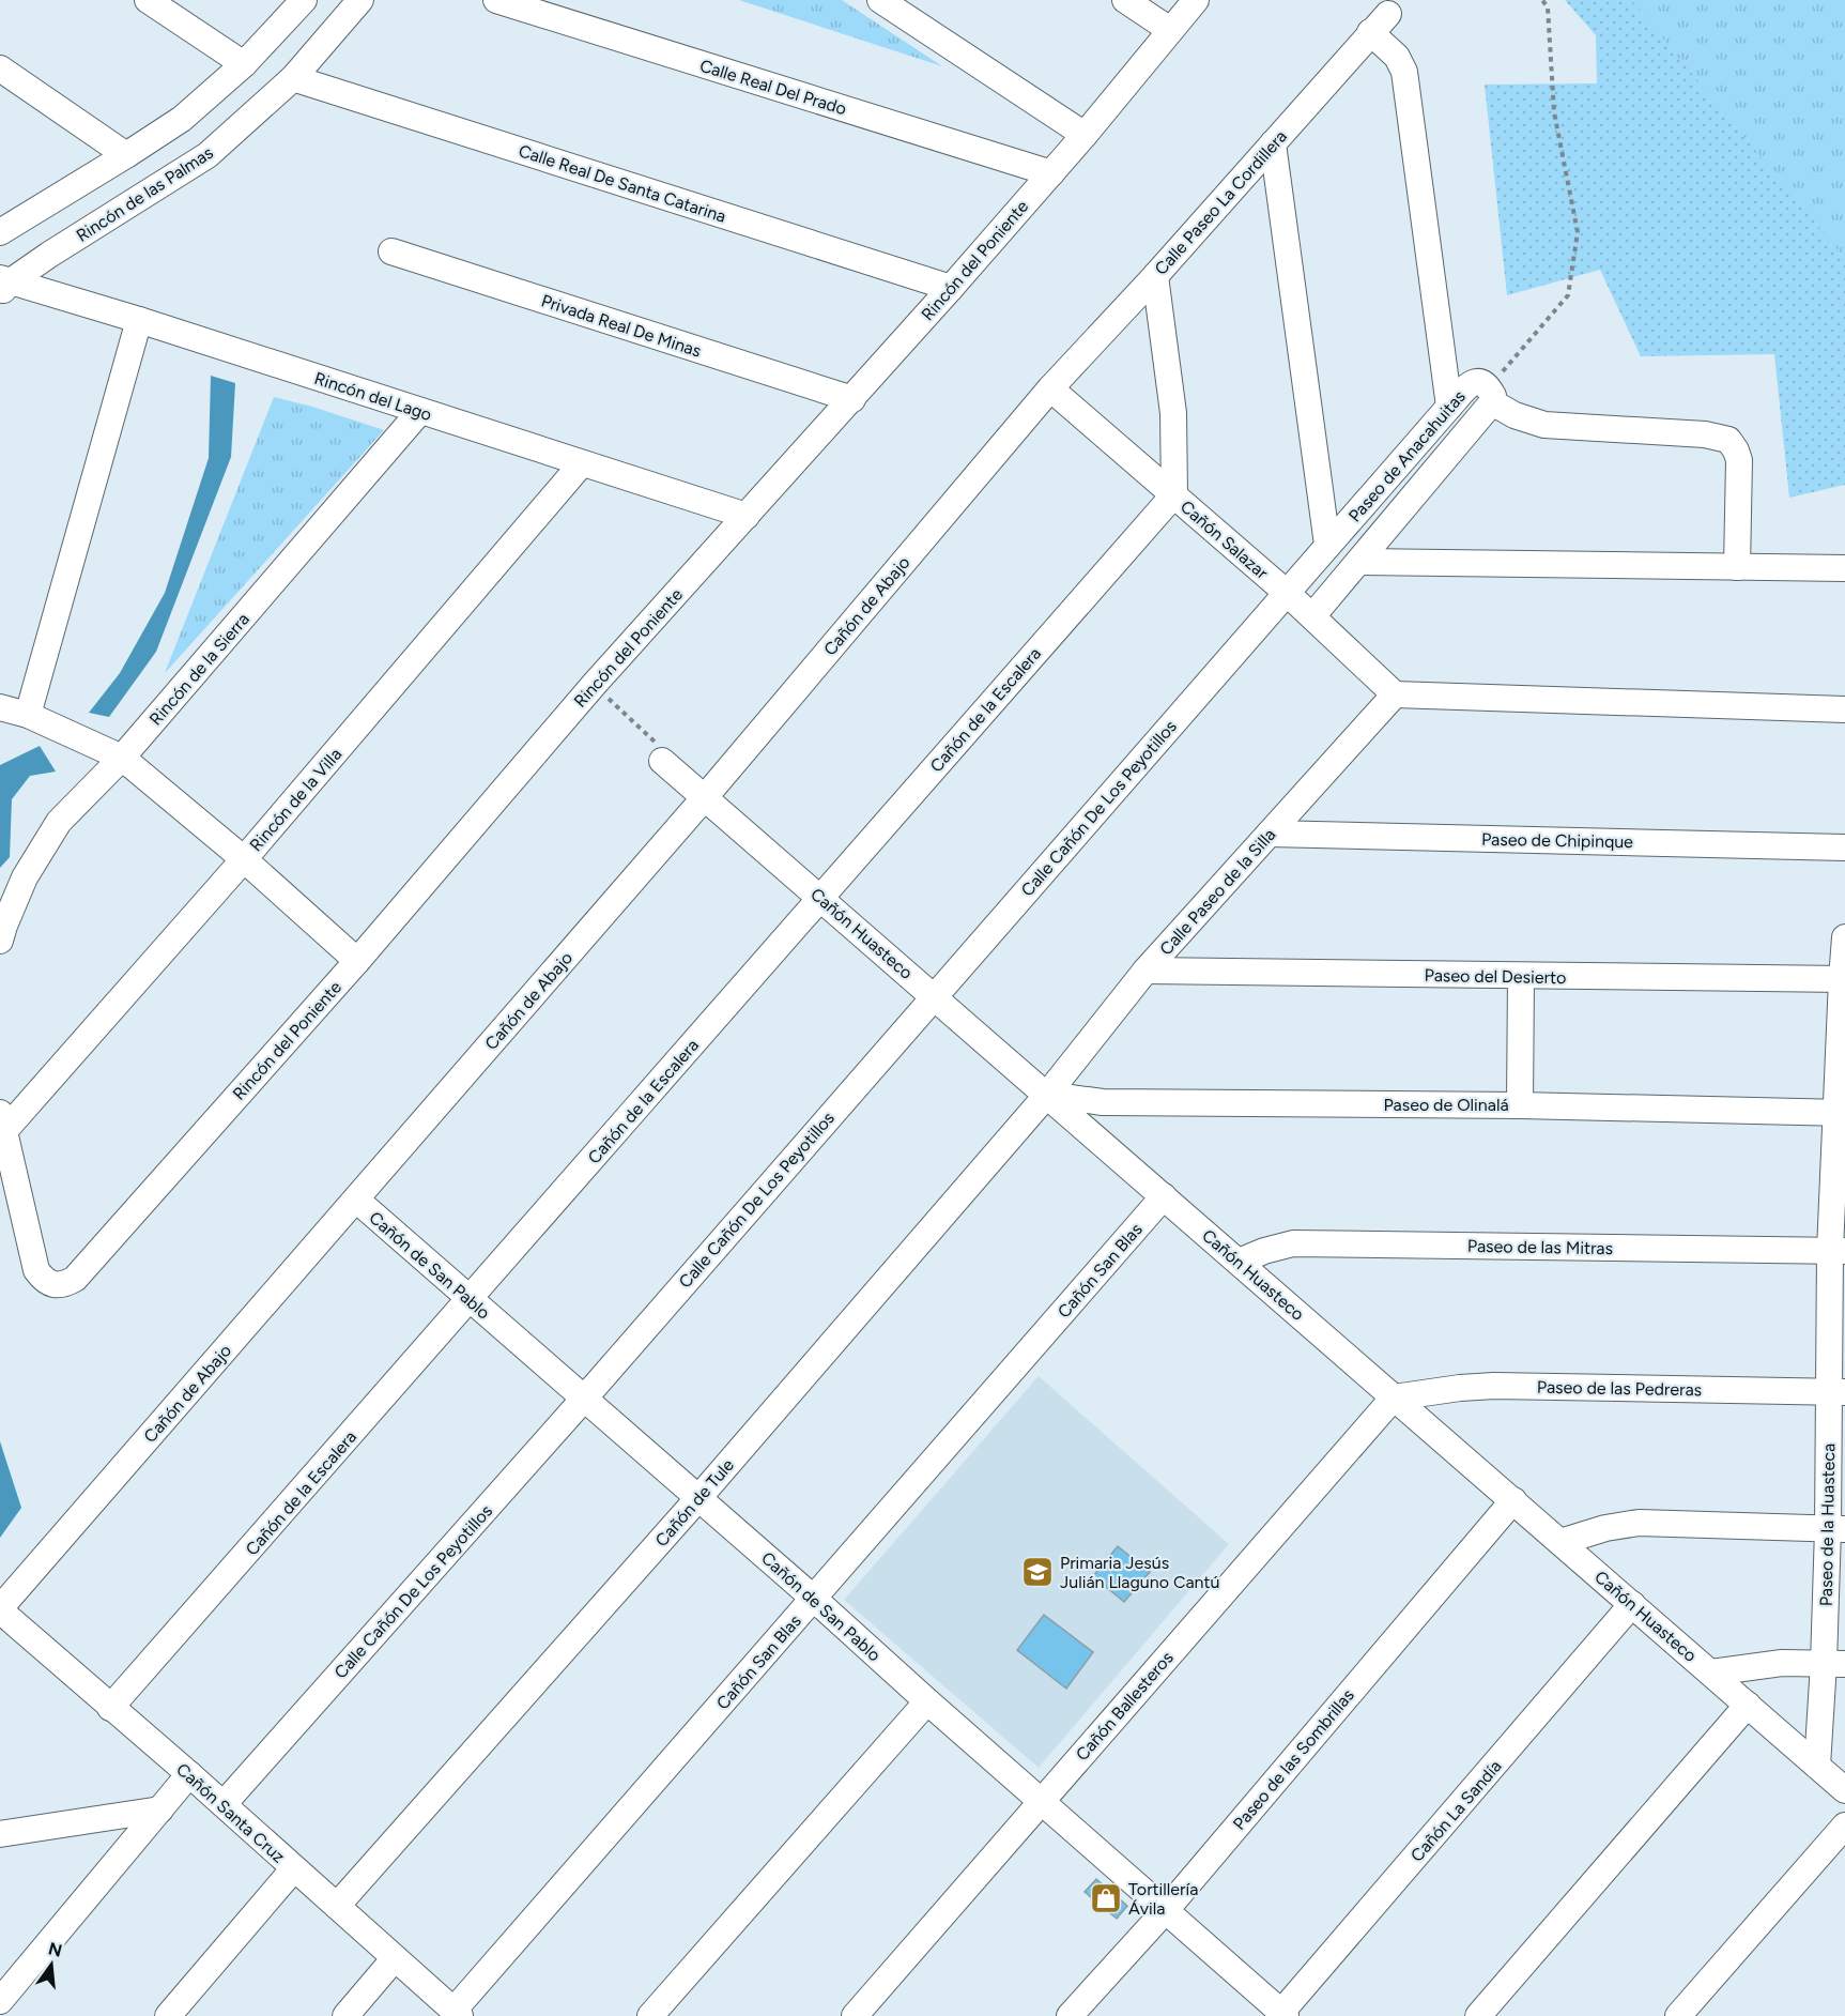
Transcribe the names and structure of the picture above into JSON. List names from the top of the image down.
{
  "streets": {
    "street": [
      "Calle Real Del Prado",
      "Calle Real De Santa Catarina",
      "Rincón de las Palmas",
      "Calle Paseo La Cordillera",
      "Rincón del Poniente",
      "Privada Real De Minas",
      "Rincón del Lago",
      "Paseo de Anacahuitas",
      "Cañón Salazar",
      "Cañón de Abajo",
      "Rincón de la Sierra",
      "Cañón de la Escalera",
      "Rincón de la Villa",
      "Calle Cañón De Los Peyotillos",
      "Paseo de Chipinque",
      "Calle Paseo de la Silla",
      "Cañón Huasteco",
      "Paseo del Desierto",
      "Paseo de Olinalá",
      "Paseo de las Mitras",
      "Cañón de San Pablo",
      "Cañón San Blas",
      "Paseo de las Pedreras",
      "Cañón de Tule",
      "Paseo de la Huasteca",
      "Cañón Ballesteros",
      "Paseo de las Sombrillas",
      "Cañón La Sandía",
      "Cañón Santa Cruz"
    ]
  },
  "crossings": [
    ["Calle Real Del Prado", "Rincón del Poniente"],
    ["Calle Real De Santa Catarina", "Rincón de las Palmas"],
    ["Calle Real De Santa Catarina", "Rincón del Poniente"],
    ["Rincón de las Palmas", "Rincón del Lago"],
    ["Calle Paseo La Cordillera", "Cañón Salazar"],
    ["Calle Paseo La Cordillera", "Cañón de Abajo"],
    ["Rincón del Poniente", "Privada Real De Minas"],
    ["Rincón del Poniente", "Rincón del Lago"],
    ["Rincón del Poniente", "Rincón de la Villa"],
    ["Rincón del Lago", "Rincón de la Sierra"],
    ["Rincón del Lago", "Rincón de la Villa"],
    ["Paseo de Anacahuitas", "Cañón Salazar"],
    ["Paseo de Anacahuitas", "Calle Cañón De Los Peyotillos"],
    ["Cañón Salazar", "Cañón de Abajo"],
    ["Cañón Salazar", "Cañón de la Escalera"],
    ["Cañón Salazar", "Calle Cañón De Los Peyotillos"],
    ["Cañón Salazar", "Calle Paseo de la Silla"],
    ["Cañón de Abajo", "Cañón Huasteco"],
    ["Cañón de Abajo", "Cañón de San Pablo"],
    ["Cañón de Abajo", "Cañón Santa Cruz"],
    ["Cañón de la Escalera", "Cañón Huasteco"],
    ["Cañón de la Escalera", "Cañón de San Pablo"],
    ["Cañón de la Escalera", "Cañón Santa Cruz"],
    ["Calle Cañón De Los Peyotillos", "Cañón Huasteco"],
    ["Calle Cañón De Los Peyotillos", "Cañón de San Pablo"],
    ["Calle Cañón De Los Peyotillos", "Cañón Santa Cruz"],
    ["Paseo de Chipinque", "Calle Paseo de la Silla"],
    ["Calle Paseo de la Silla", "Cañón Huasteco"],
    ["Calle Paseo de la Silla", "Paseo del Desierto"],
    ["Calle Paseo de la Silla", "Paseo de Olinalá"],
    ["Calle Paseo de la Silla", "Cañón de Tule"],
    ["Cañón Huasteco", "Paseo de Olinalá"],
    ["Cañón Huasteco", "Paseo de las Mitras"],
    ["Cañón Huasteco", "Cañón San Blas"],
    ["Cañón Huasteco", "Paseo de las Pedreras"],
    ["Cañón Huasteco", "Cañón de Tule"],
    ["Cañón Huasteco", "Paseo de la Huasteca"],
    ["Cañón Huasteco", "Cañón Ballesteros"],
    ["Cañón Huasteco", "Paseo de las Sombrillas"],
    ["Cañón Huasteco", "Cañón La Sandía"],
    ["Paseo del Desierto", "Paseo de la Huasteca"],
    ["Paseo de Olinalá", "Cañón de Tule"],
    ["Paseo de Olinalá", "Paseo de la Huasteca"],
    ["Paseo de las Mitras", "Paseo de la Huasteca"],
    ["Cañón de San Pablo", "Cañón San Blas"],
    ["Cañón de San Pablo", "Cañón de Tule"],
    ["Cañón de San Pablo", "Cañón Ballesteros"],
    ["Cañón de San Pablo", "Paseo de las Sombrillas"],
    ["Cañón de San Pablo", "Cañón La Sandía"],
    ["Cañón San Blas", "Cañón Santa Cruz"],
    ["Paseo de las Pedreras", "Paseo de la Huasteca"],
    ["Paseo de las Pedreras", "Cañón Ballesteros"],
    ["Cañón de Tule", "Cañón Santa Cruz"]
  ],
  "places": {
    "school or university": ["Primaria Jesús Julián Llaguno Cantú"],
    "shop": ["Tortillería Ávila"]
  },
  "north": "top"
}
